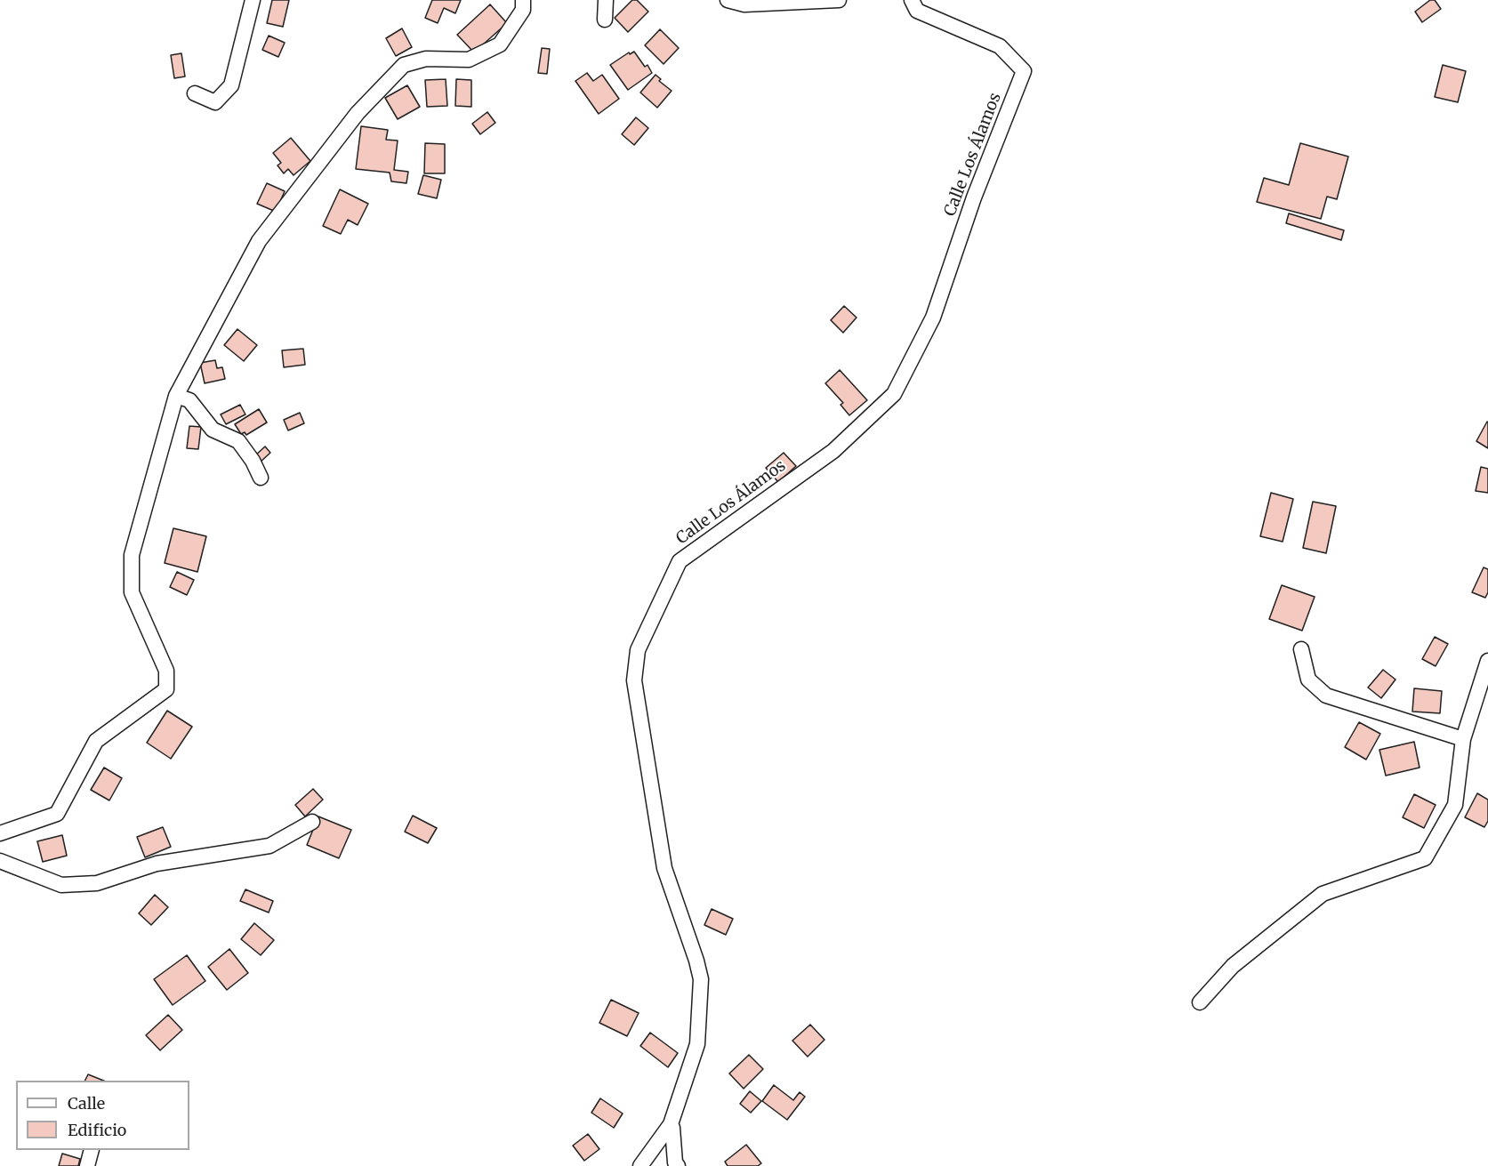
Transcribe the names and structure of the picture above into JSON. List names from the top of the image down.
{
  "streets": {
    "street": ["Calle Los Álamos"]
  },
  "legend": ["Calle", "Edificio"]
}
